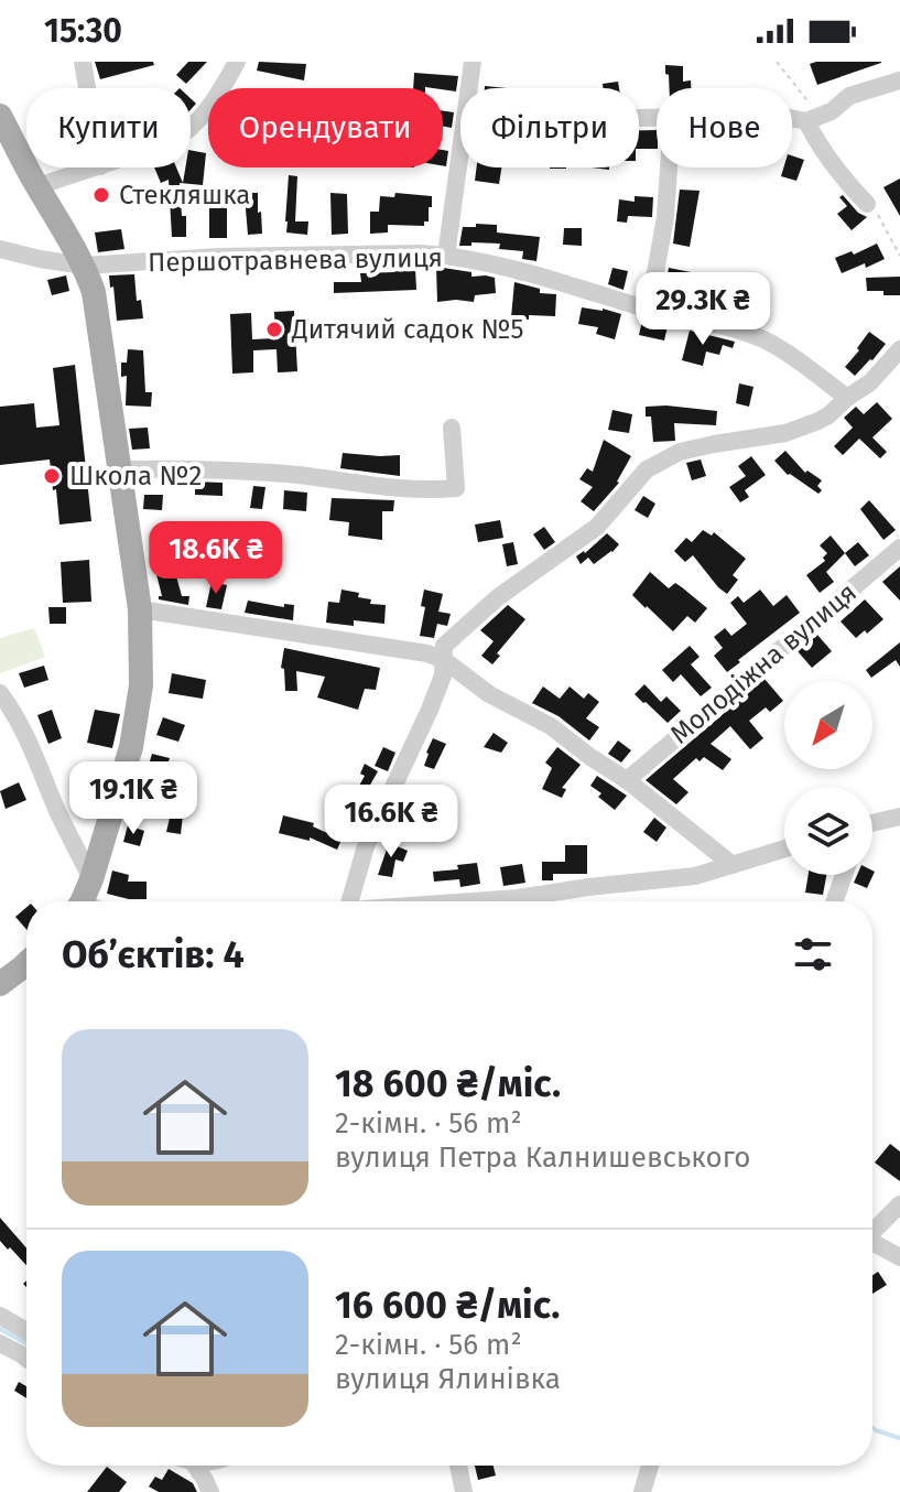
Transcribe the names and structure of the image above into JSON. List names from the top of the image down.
{
  "streets": {
    "street": ["Першотравнева вулиця", "Молодіжна вулиця"]
  },
  "places": ["Стекляшка", "Дитячий садок №5", "Школа №2"],
  "north": "bottom left",
  "page": {
    "status": "15:30",
    "chip": [
      "Купити",
      "Орендувати",
      "Фільтри",
      "Нове"
    ],
    "price": [
      "29.3K ₴",
      "18.6K ₴",
      "19.1K ₴",
      "16.6K ₴"
    ],
    "heading": "Об’єктів: 4",
    "list": [
      {
        "name": "18 600 ₴/міс.",
        "note": "2-кімн. · 56 m² · вулиця Петра Калнишевського"
      },
      {
        "name": "16 600 ₴/міс.",
        "note": "2-кімн. · 56 m² · вулиця Ялинівка"
      }
    ]
  }
}
